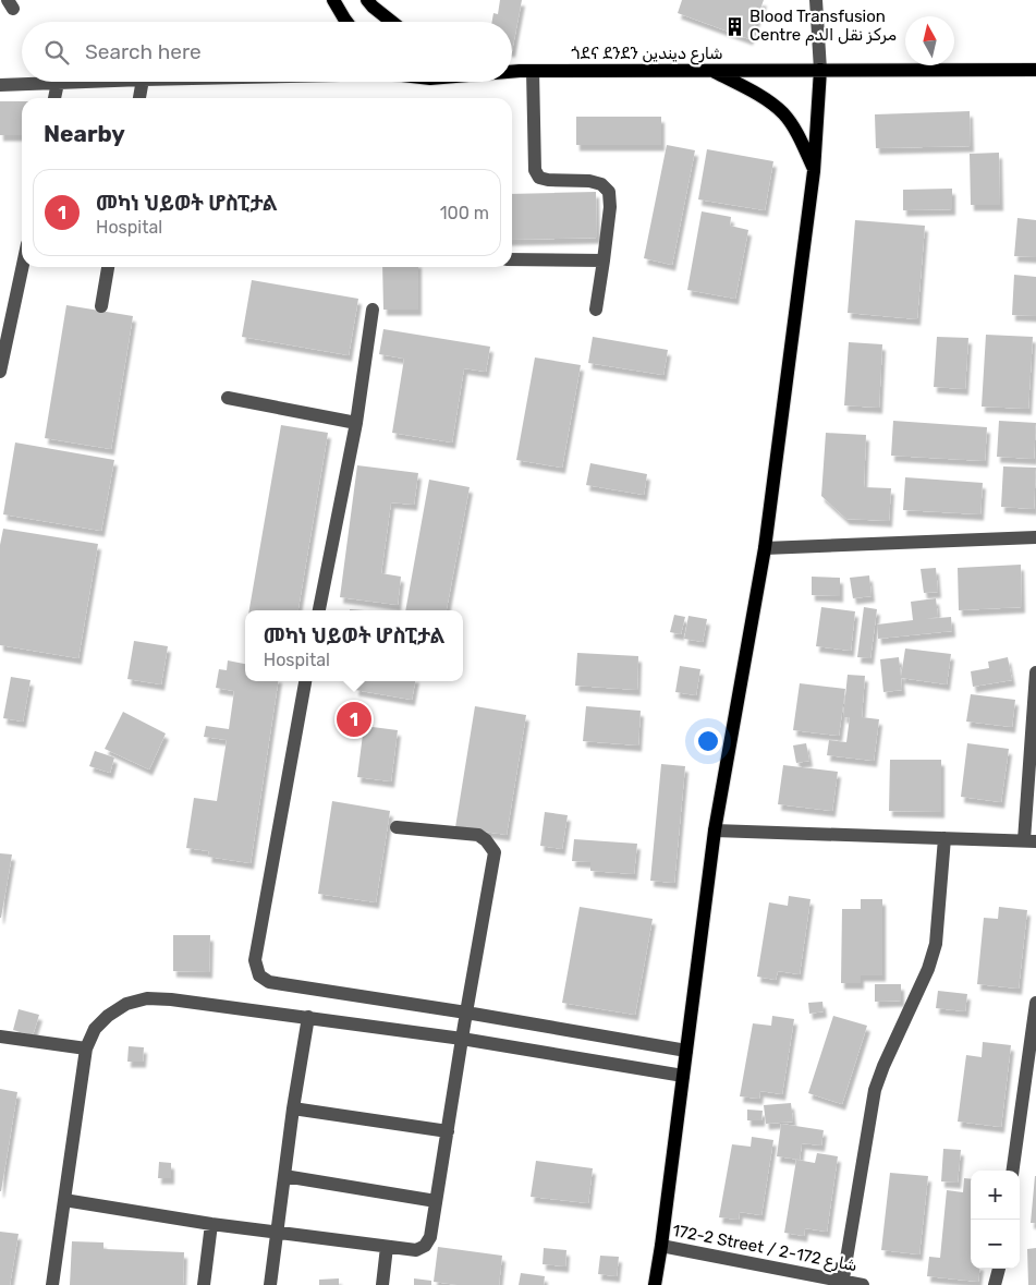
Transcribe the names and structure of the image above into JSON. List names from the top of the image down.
{
  "streets": {
    "main road": ["ጎደና ደንደን شارع ديندين"],
    "street": ["172-2 Street / شارع 172-2"]
  },
  "places": {
    "building": ["Blood Transfusion Centre مركز نقل الدم"]
  },
  "north": "top",
  "page": {
    "search": "Search here",
    "heading": "Nearby",
    "list": [
      {
        "mark": "1",
        "name": "መካነ ህይወት ሆስፒታል",
        "note": "Hospital",
        "value": "100 m"
      }
    ],
    "popup": ["መካነ ህይወት ሆስፒታል", "Hospital"],
    "pins": "1",
    "map_buttons": ["+", "−"]
  }
}
